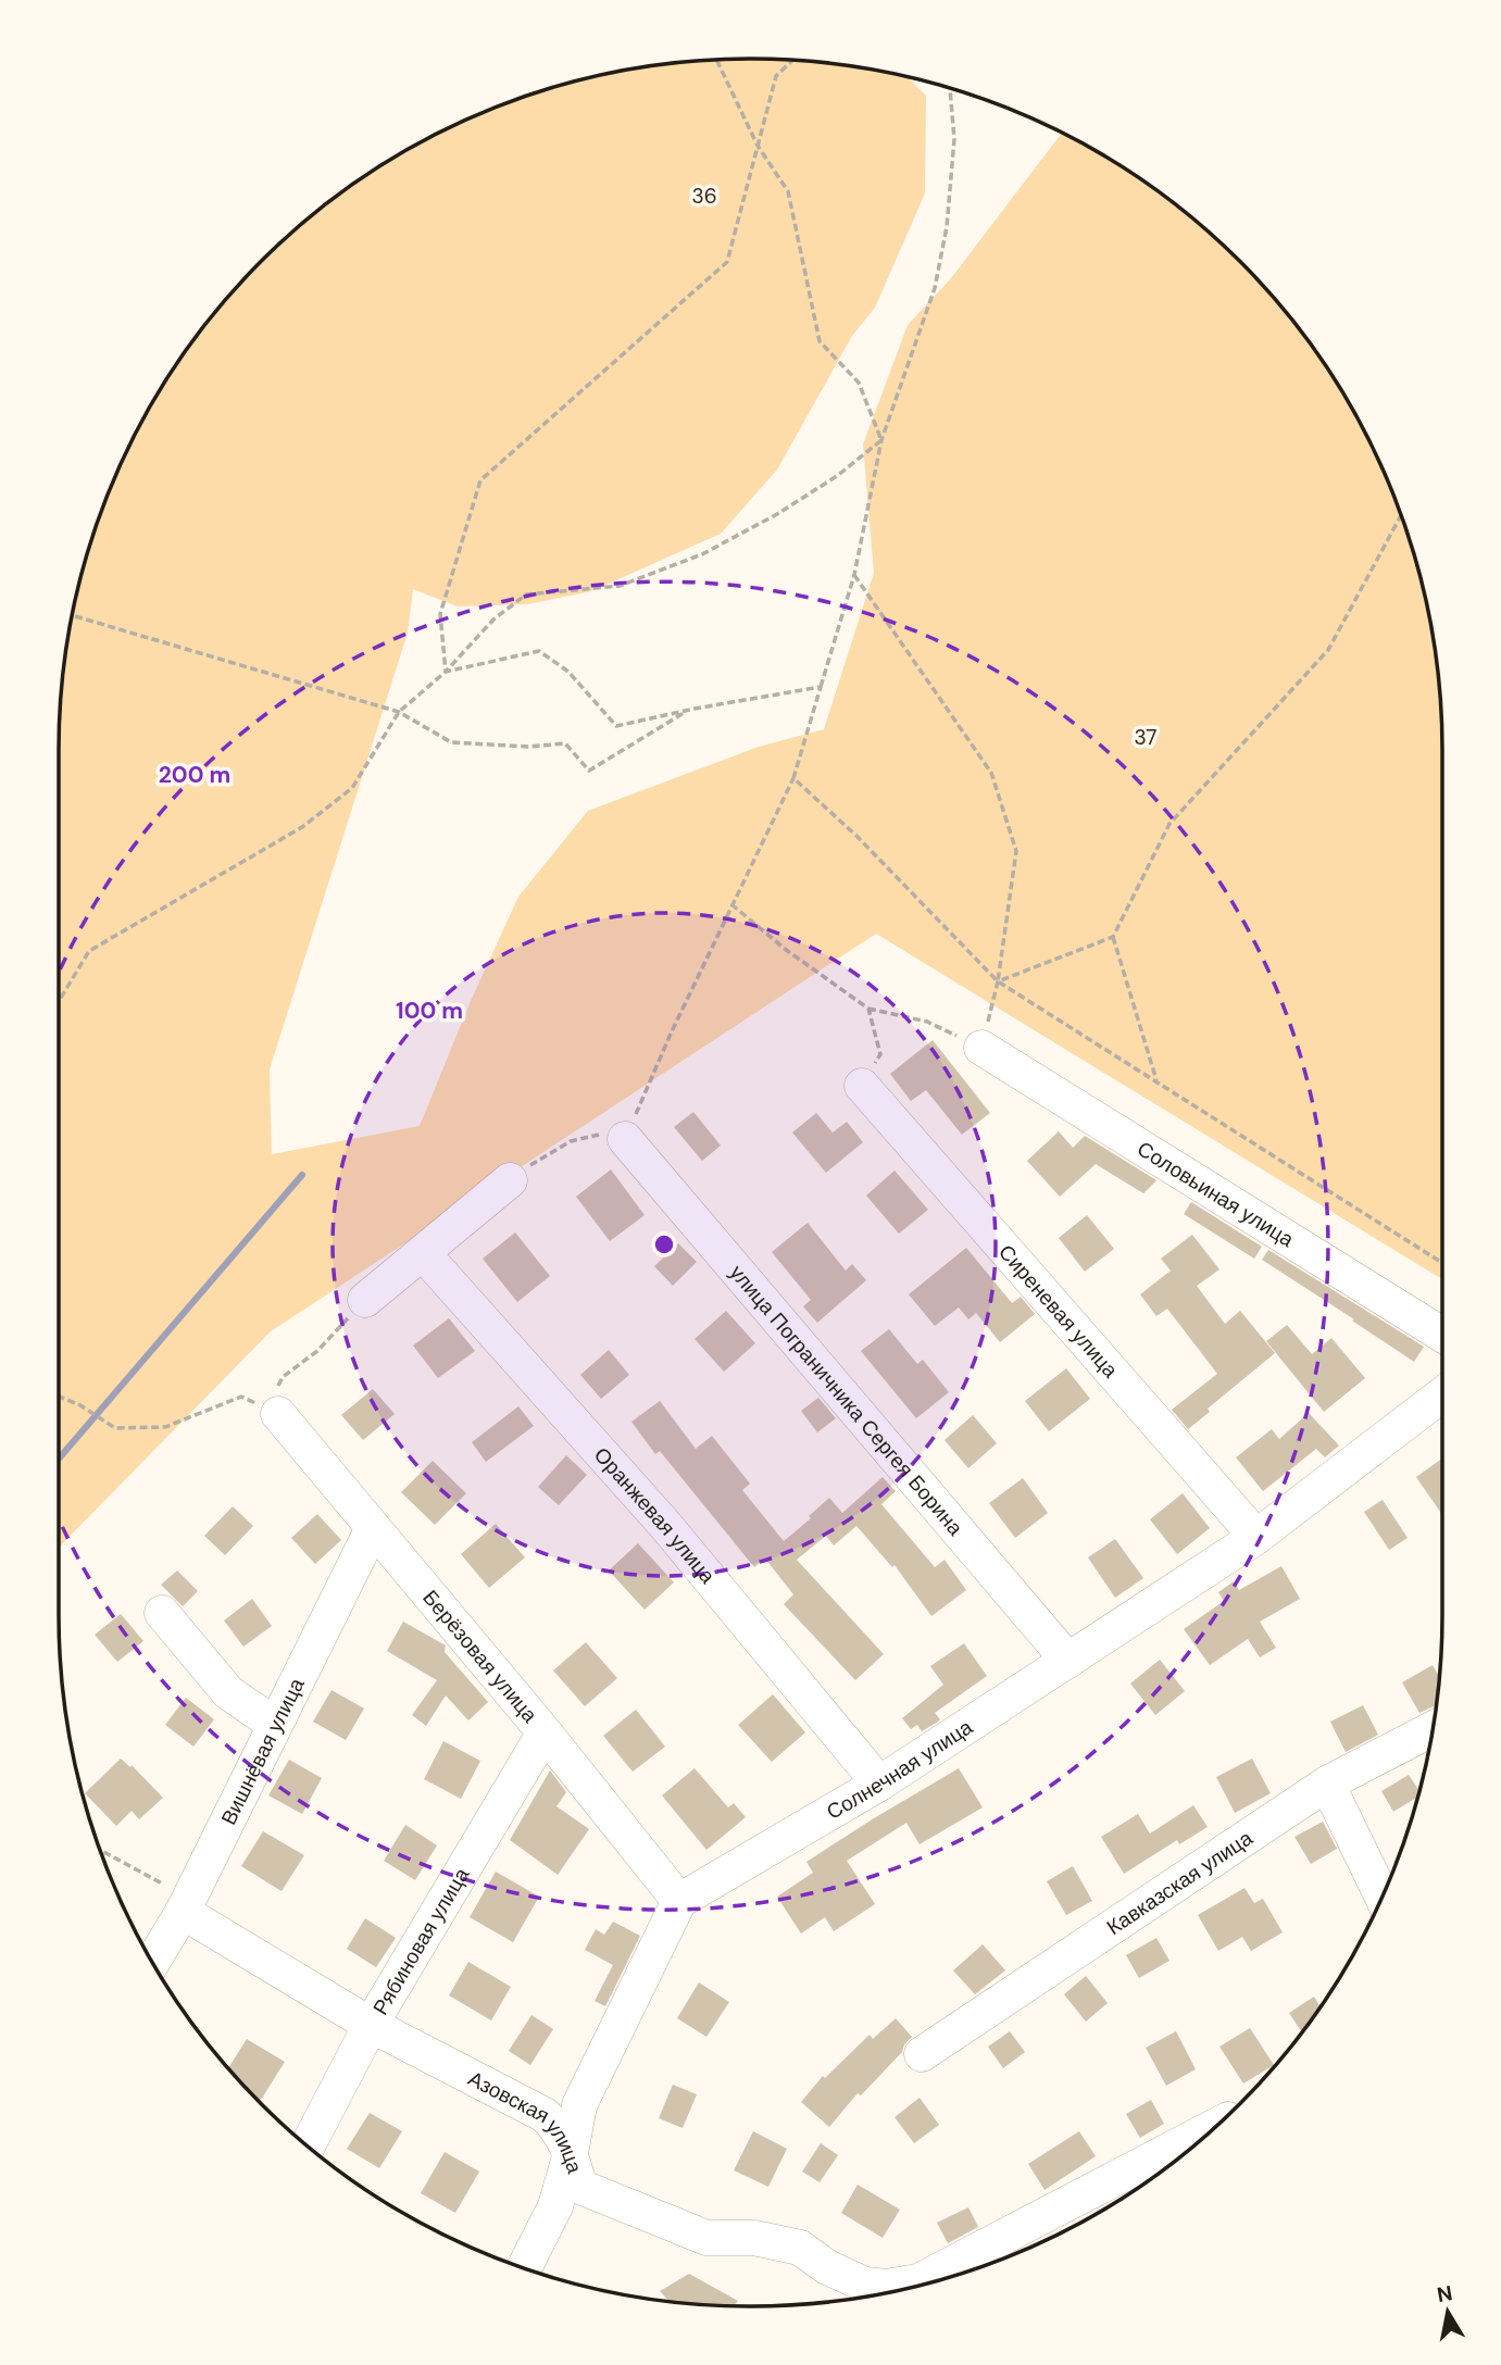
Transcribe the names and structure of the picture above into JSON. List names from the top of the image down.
{
  "streets": {
    "street": [
      "Соловьиная улица",
      "Сиреневая улица",
      "улица Пограничника Сергея Борина",
      "Оранжевая улица",
      "Берёзовая улица",
      "Вишнёвая улица",
      "Солнечная улица",
      "Кавказская улица",
      "Рябиновая улица",
      "Азовская улица"
    ]
  },
  "crossings": [
    ["Сиреневая улица", "Солнечная улица"],
    ["улица Пограничника Сергея Борина", "Солнечная улица"],
    ["Оранжевая улица", "Солнечная улица"],
    ["Берёзовая улица", "Вишнёвая улица"],
    ["Берёзовая улица", "Солнечная улица"],
    ["Берёзовая улица", "Рябиновая улица"],
    ["Вишнёвая улица", "Азовская улица"],
    ["Рябиновая улица", "Азовская улица"]
  ],
  "parks": ["36", "37"],
  "north": "top",
  "rings": ["200 m", "100 m"]
}
